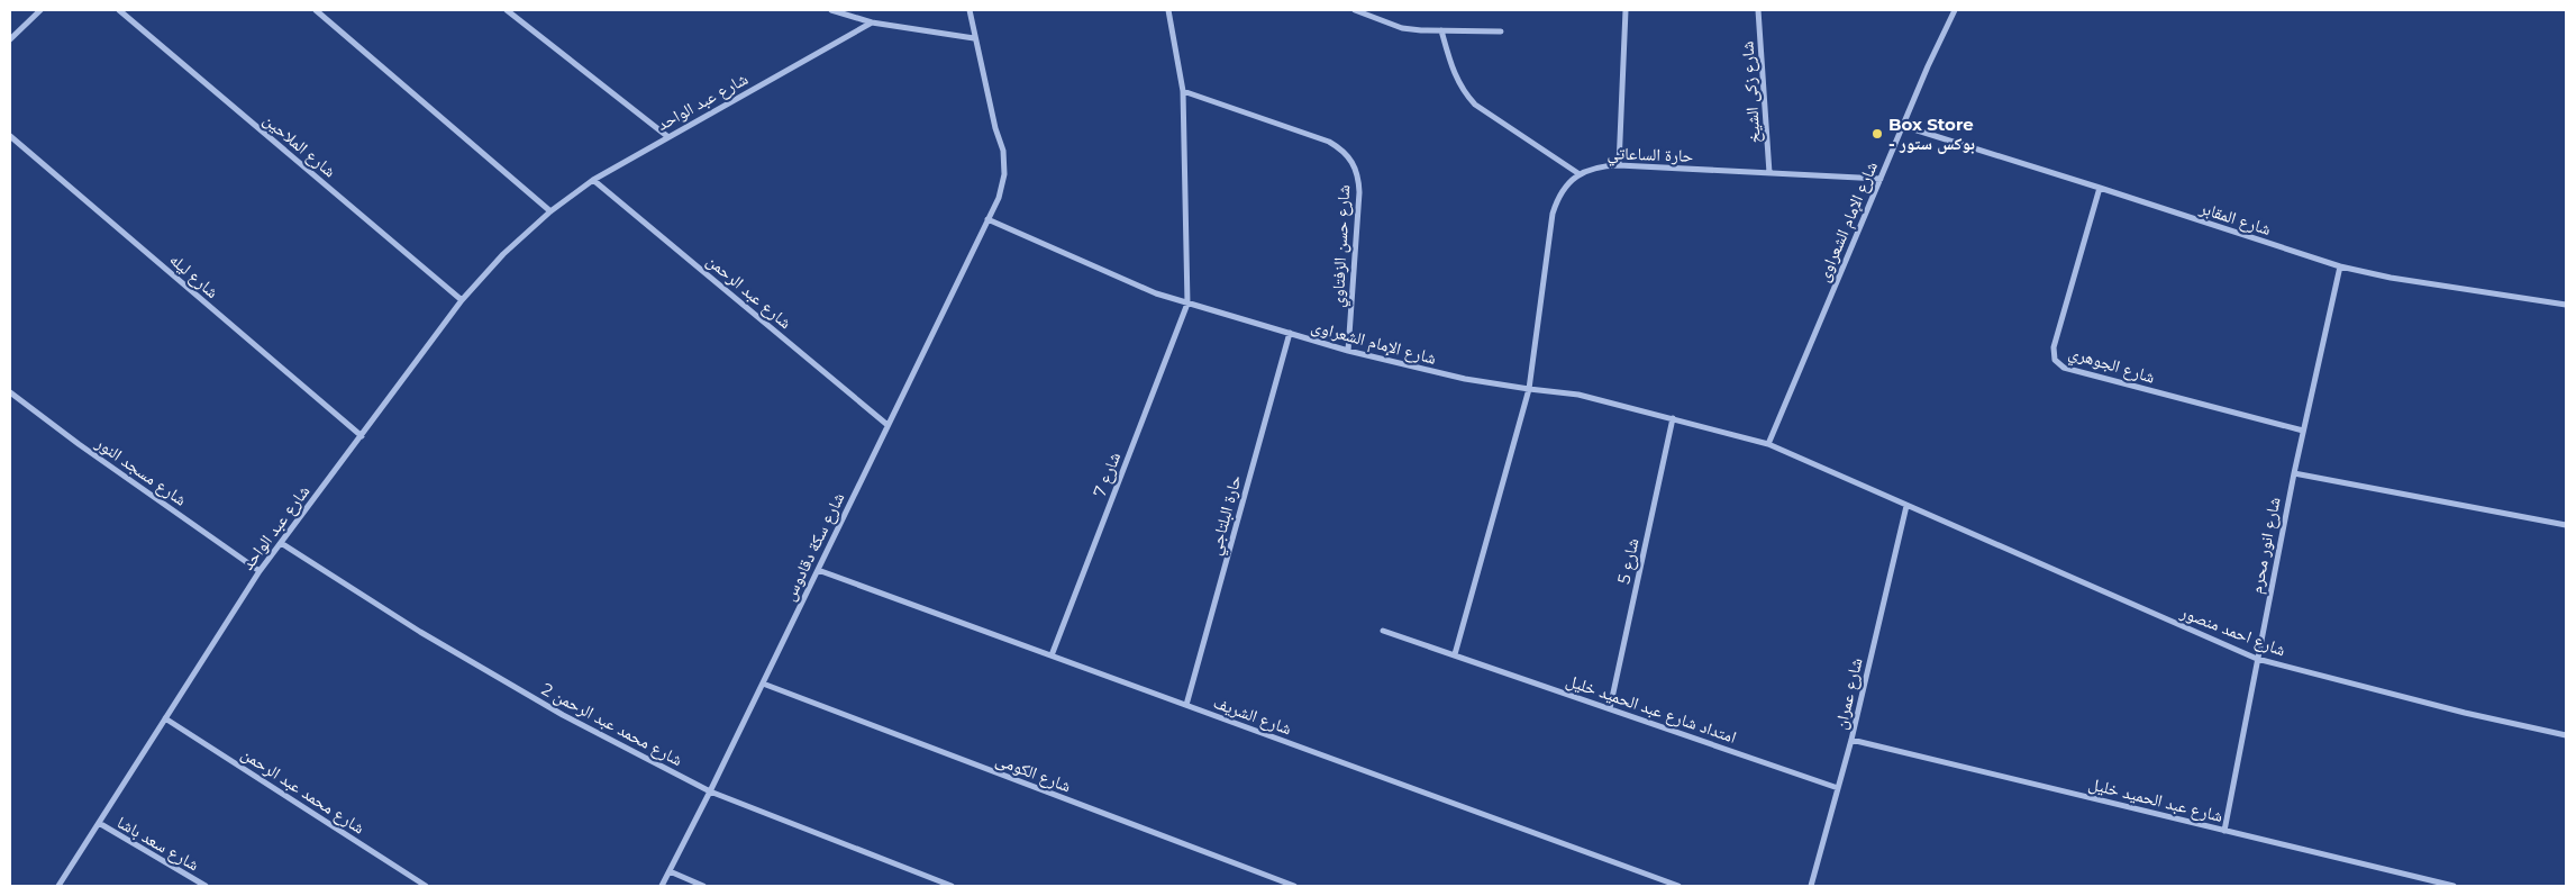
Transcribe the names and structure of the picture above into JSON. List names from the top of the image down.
{
  "streets": {
    "street": [
      "شارع زكى الشيخ",
      "شارع عبد الواحد",
      "شارع الملاحين",
      "حارة الساعاتي",
      "شارع المقابر",
      "شارع الإمام الشعراوى",
      "شارع حسن الزفتاوي",
      "شارع ليله",
      "شارع عبد الرحمن",
      "شارع الجوهري",
      "شارع مسجد النور",
      "شارع 7",
      "حارة البلتاجي",
      "شارع انور محرم",
      "شارع سكة دقادوس",
      "شارع 5",
      "شارع احمد منصور",
      "شارع عمران",
      "امتداد شارع عبد الحميد خليل",
      "شارع الشريف",
      "شارع محمد عبد الرحمن 2",
      "شارع الكومى",
      "شارع محمد عبد الرحمن",
      "شارع عبد الحميد خليل",
      "شارع سعد باشا"
    ]
  },
  "crossings": [
    ["شارع زكى الشيخ", "حارة الساعاتي"],
    ["شارع عبد الواحد", "شارع الملاحين"],
    ["شارع عبد الواحد", "شارع ليله"],
    ["شارع عبد الواحد", "شارع عبد الرحمن"],
    ["شارع عبد الواحد", "شارع مسجد النور"],
    ["شارع عبد الواحد", "شارع محمد عبد الرحمن 2"],
    ["شارع عبد الواحد", "شارع محمد عبد الرحمن"],
    ["شارع عبد الواحد", "شارع سعد باشا"],
    ["حارة الساعاتي", "شارع الإمام الشعراوى"],
    ["شارع المقابر", "شارع الإمام الشعراوى"],
    ["شارع المقابر", "شارع الجوهري"],
    ["شارع المقابر", "شارع انور محرم"],
    ["شارع الإمام الشعراوى", "شارع حسن الزفتاوي"],
    ["شارع الإمام الشعراوى", "شارع 7"],
    ["شارع الإمام الشعراوى", "حارة البلتاجي"],
    ["شارع الإمام الشعراوى", "شارع سكة دقادوس"],
    ["شارع الإمام الشعراوى", "شارع 5"],
    ["شارع الإمام الشعراوى", "شارع احمد منصور"],
    ["شارع الإمام الشعراوى", "شارع عمران"],
    ["شارع عبد الرحمن", "شارع سكة دقادوس"],
    ["شارع الجوهري", "شارع انور محرم"],
    ["شارع 7", "شارع الشريف"],
    ["حارة البلتاجي", "شارع الشريف"],
    ["شارع انور محرم", "شارع احمد منصور"],
    ["شارع انور محرم", "شارع عبد الحميد خليل"],
    ["شارع سكة دقادوس", "شارع الشريف"],
    ["شارع سكة دقادوس", "شارع محمد عبد الرحمن 2"],
    ["شارع سكة دقادوس", "شارع الكومى"],
    ["شارع 5", "امتداد شارع عبد الحميد خليل"],
    ["شارع احمد منصور", "شارع عمران"],
    ["شارع عمران", "امتداد شارع عبد الحميد خليل"],
    ["شارع عمران", "شارع عبد الحميد خليل"]
  ],
  "places": ["Box Store - بوكس ستور"]
}
